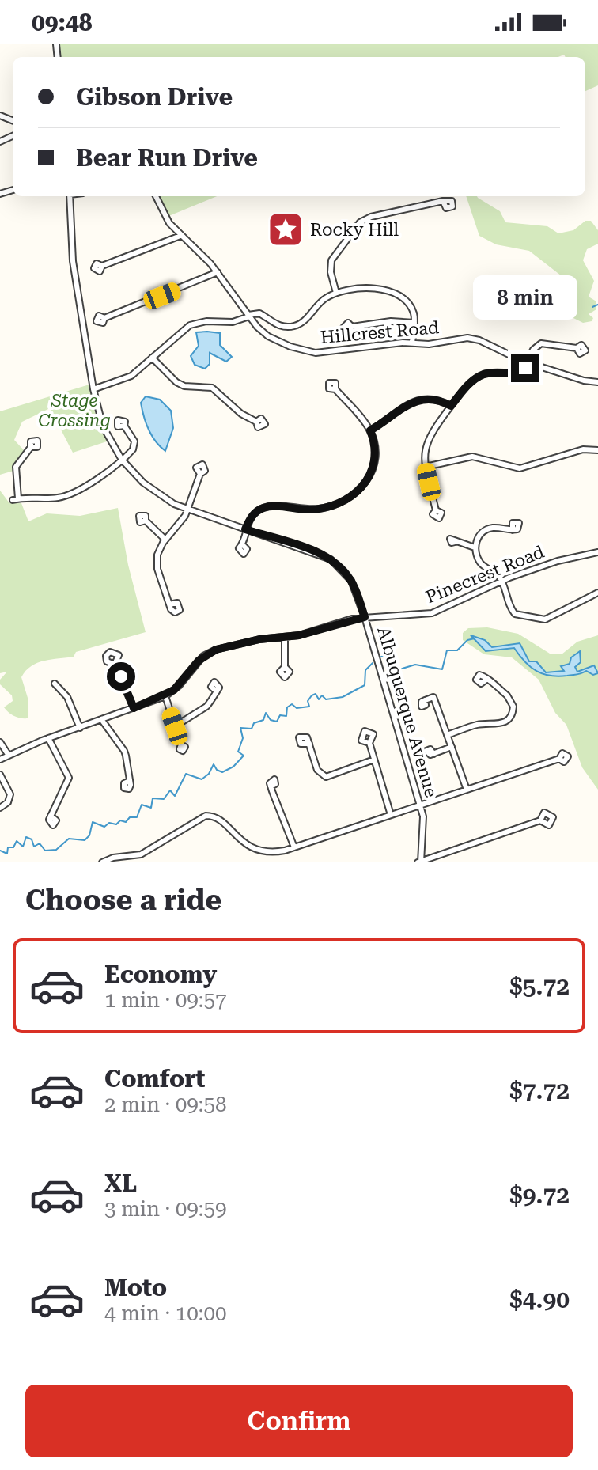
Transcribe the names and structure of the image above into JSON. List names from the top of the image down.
{
  "streets": {
    "street": ["Hillcrest Road", "Pinecrest Road", "Albuquerque Avenue"]
  },
  "crossings": [
    ["Pinecrest Road", "Albuquerque Avenue"]
  ],
  "parks": ["Stage Crossing"],
  "places": {
    "place": ["Rocky Hill"]
  },
  "page": {
    "status": "09:48",
    "banner": ["Gibson Drive", "Bear Run Drive"],
    "bubble": "8 min",
    "heading": "Choose a ride",
    "list": [
      {
        "name": "Economy",
        "note": "1 min · 09:57",
        "value": "$5.72"
      },
      {
        "name": "Comfort",
        "note": "2 min · 09:58",
        "value": "$7.72"
      },
      {
        "name": "XL",
        "note": "3 min · 09:59",
        "value": "$9.72"
      },
      {
        "name": "Moto",
        "note": "4 min · 10:00",
        "value": "$4.90"
      }
    ],
    "buttons": "Confirm"
  }
}
